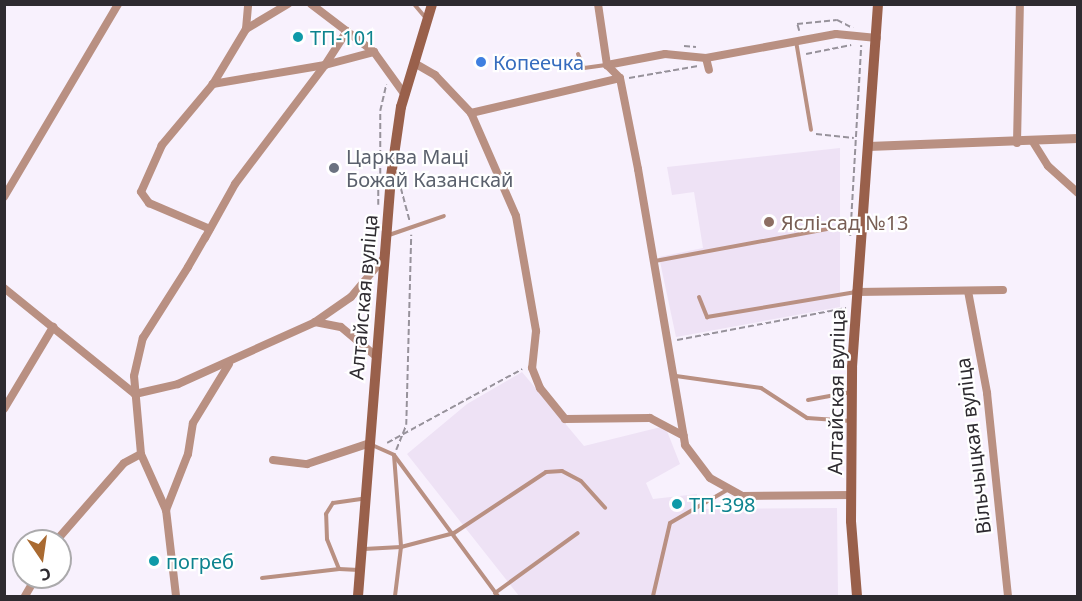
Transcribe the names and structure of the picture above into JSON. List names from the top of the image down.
{
  "streets": {
    "main road": ["Алтайская вуліца"],
    "street": ["Вільчыцкая вуліца"]
  },
  "places": [
    "ТП-101",
    "Копеечка",
    "Царква Маці Божай Казанскай",
    "Яслі-сад №13",
    "ТП-398",
    "погреб"
  ],
  "north": "bottom"
}
